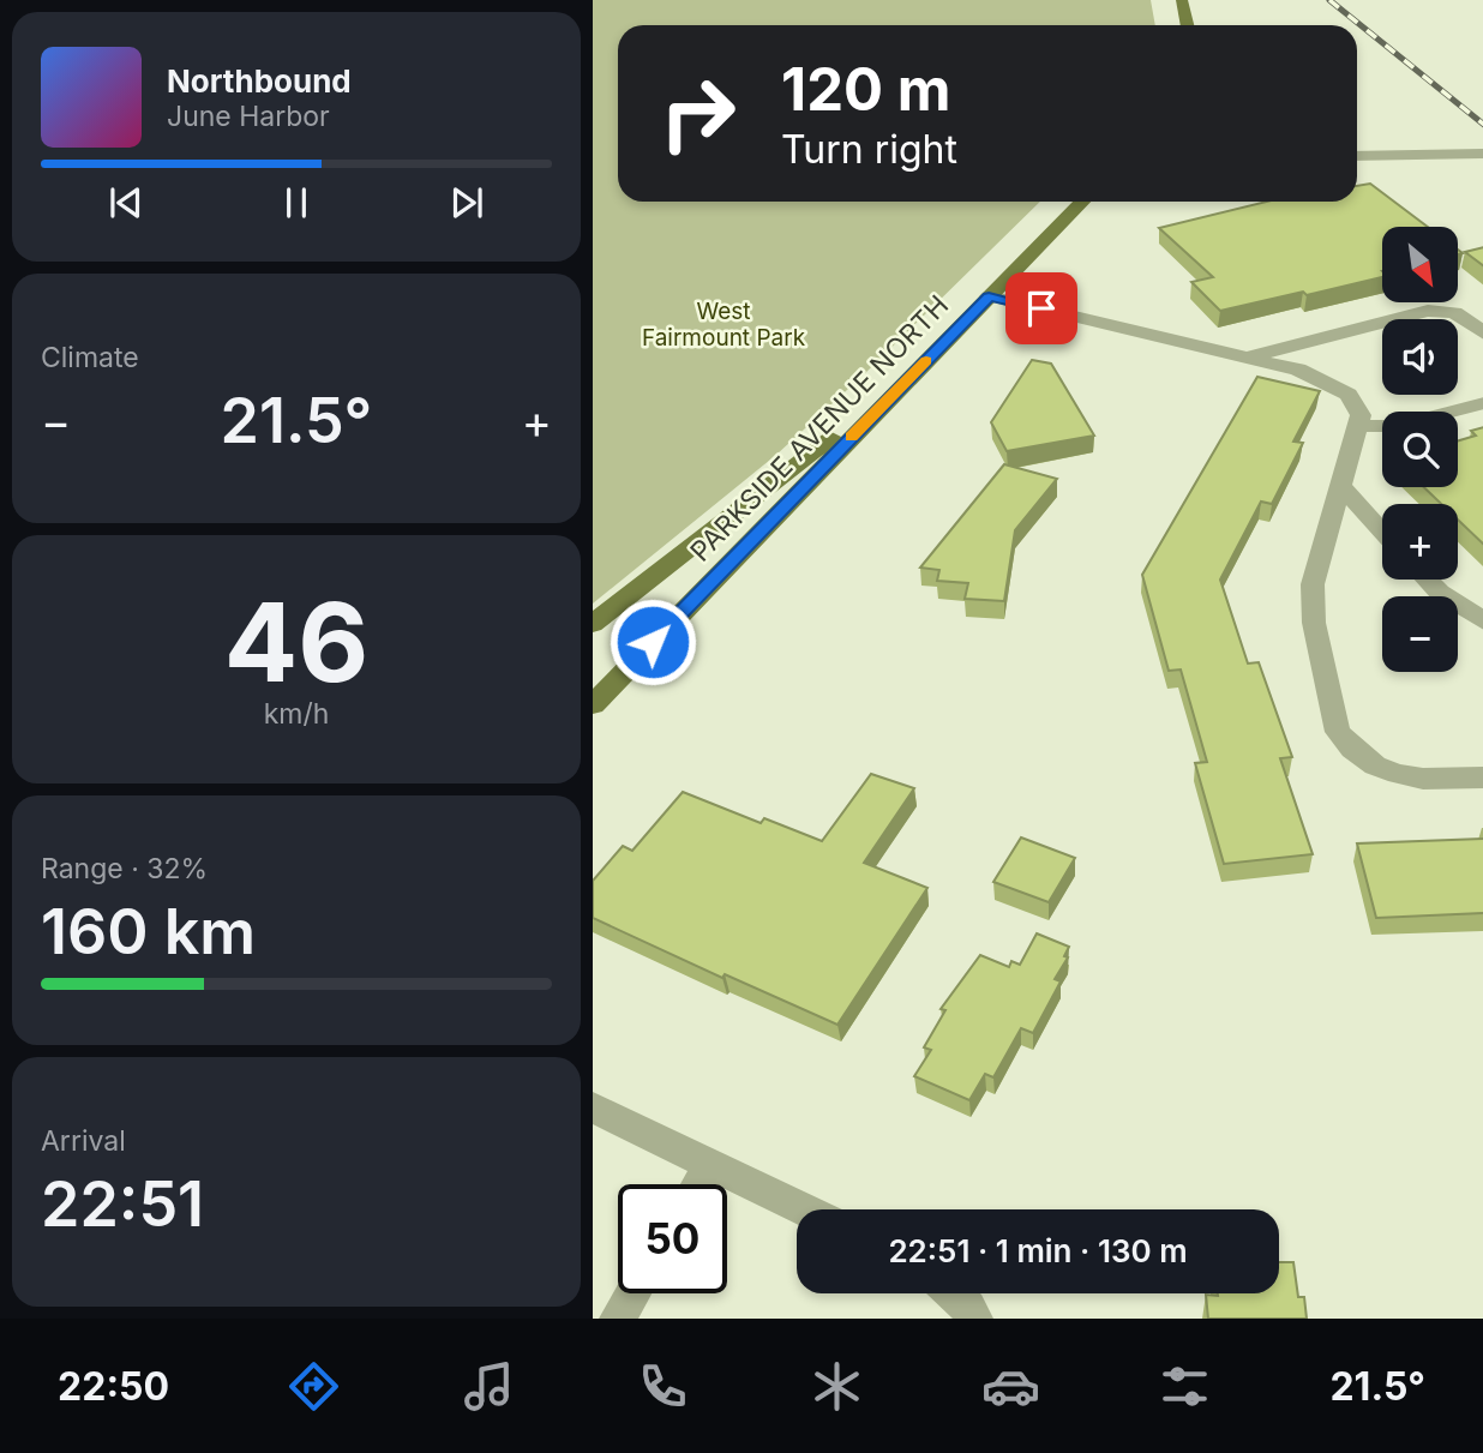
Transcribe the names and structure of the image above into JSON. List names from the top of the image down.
{
  "streets": {
    "main road": ["PARKSIDE AVENUE NORTH"]
  },
  "parks": ["West Fairmount Park"],
  "north": "bottom right",
  "page": {
    "turn": ["120 m", "Turn right"],
    "song": ["Northbound", "June Harbor"],
    "map_buttons": ["+", "−"],
    "tile": [
      "Climate",
      ["46", "km/h"],
      ["Range · 32%", "160 km"],
      ["Arrival", "22:51"]
    ],
    "heat": ["−", "21.5°", "+"],
    "limit": "50",
    "trip": "22:51 · 1 min · 130 m",
    "tabs": ["22:50", "21.5°"]
  }
}
